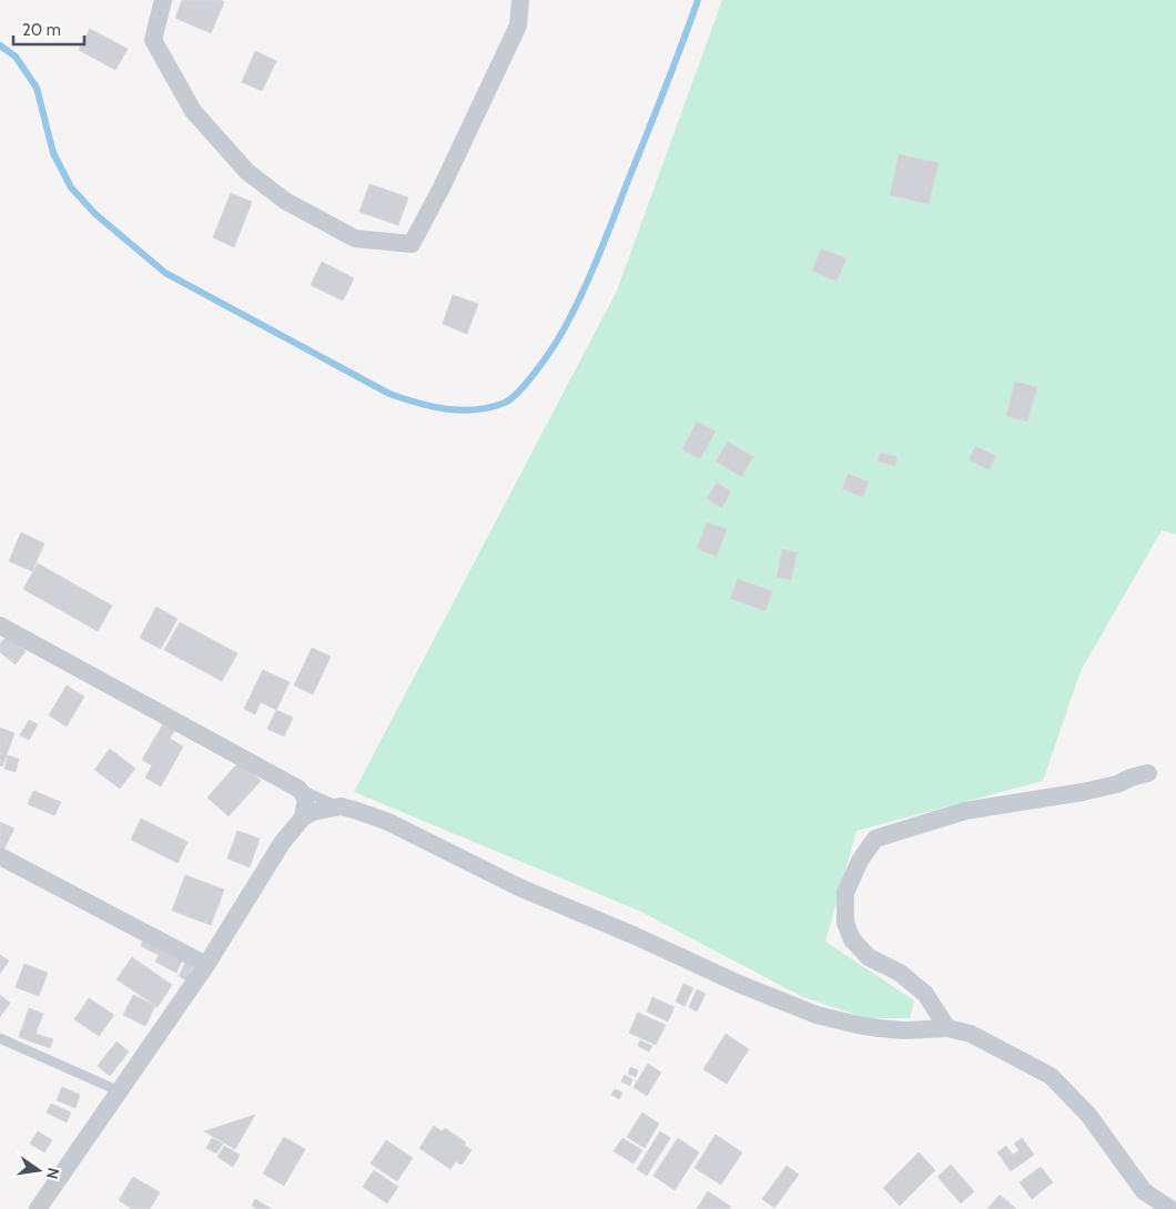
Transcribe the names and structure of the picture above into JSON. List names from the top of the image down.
{
  "scale_bar": "20 m",
  "north": "right"
}
